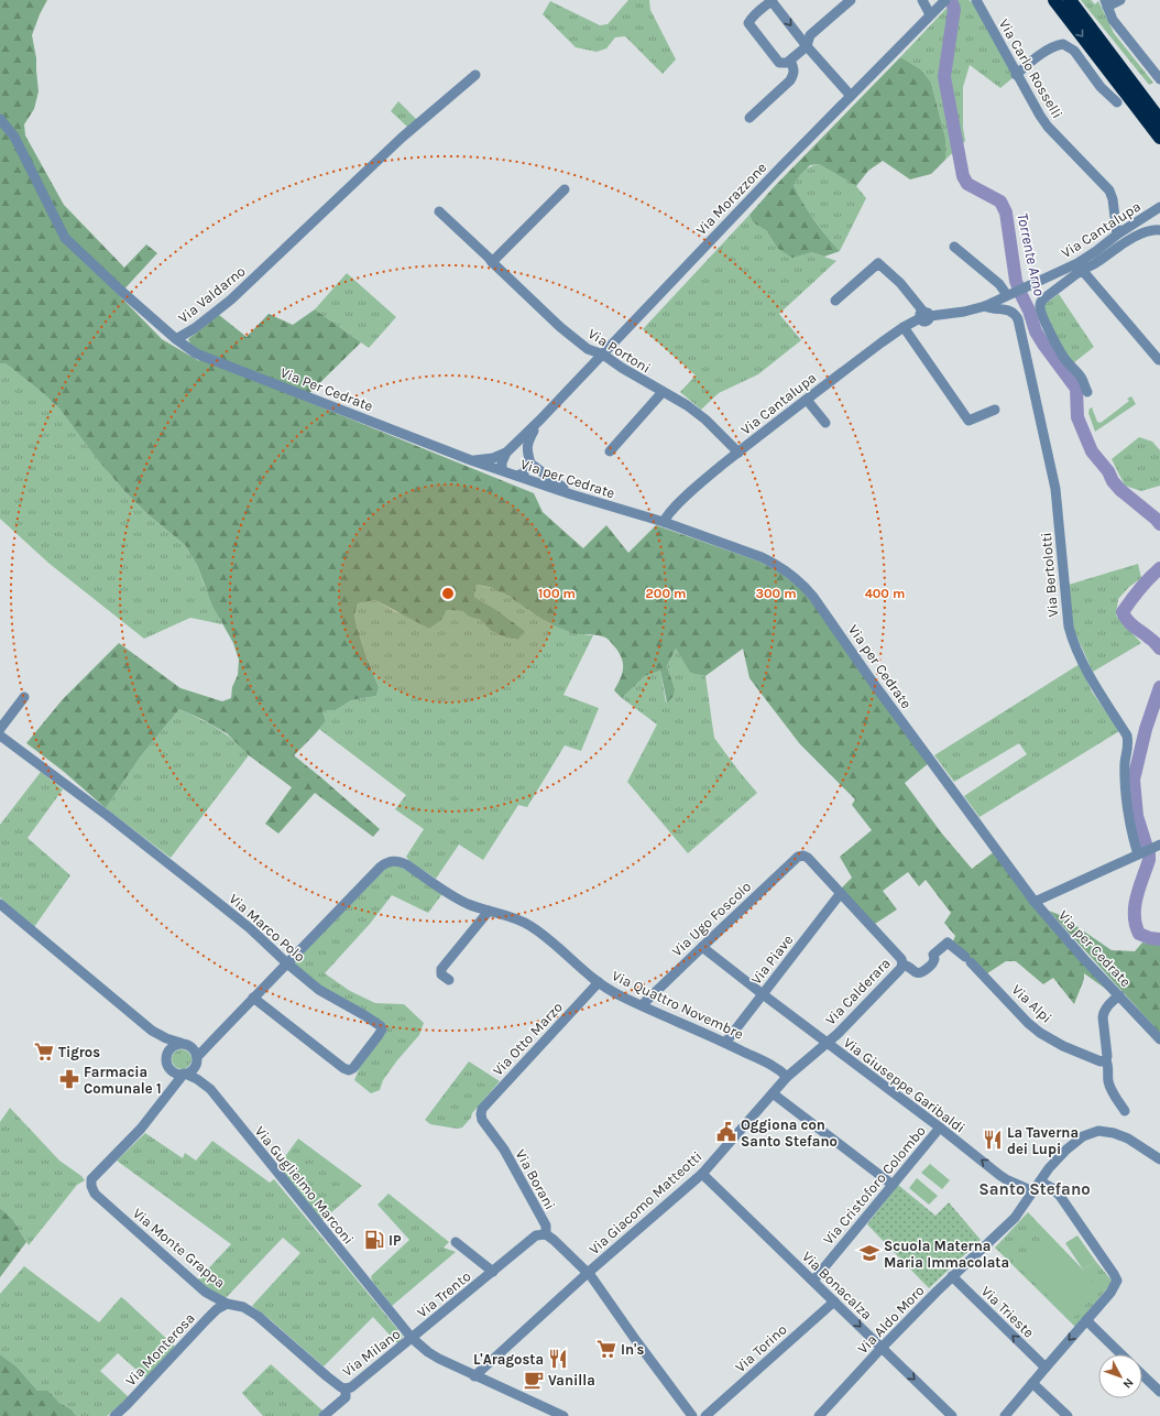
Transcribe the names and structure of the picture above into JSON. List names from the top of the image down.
{
  "streets": {
    "street": [
      "Via Carlo Rosselli",
      "Via Morazzone",
      "Via Cantalupa",
      "Via Valdarno",
      "Via Portoni",
      "Via Per Cedrate",
      "Via per Cedrate",
      "Via Bertolotti",
      "Via Ugo Foscolo",
      "Via Marco Polo",
      "Via Piave",
      "Via Calderara",
      "Via Alpi",
      "Via Quattro Novembre",
      "Via Otto Marzo",
      "Via Giuseppe Garibaldi",
      "Via Borani",
      "Via Guglielmo Marconi",
      "Via Cristoforo Colombo",
      "Via Giacomo Matteotti",
      "Via Monte Grappa",
      "Via Bonacalza",
      "Via Trento",
      "Via Trieste",
      "Via Aldo Moro",
      "Via Torino",
      "Via Monterosa",
      "Via Milano"
    ]
  },
  "crossings": [
    ["Via Carlo Rosselli", "Via Cantalupa"],
    ["Via Morazzone", "Via Portoni"],
    ["Via Morazzone", "Via Per Cedrate"],
    ["Via Morazzone", "Via per Cedrate"],
    ["Via Cantalupa", "Via Portoni"],
    ["Via Cantalupa", "Via per Cedrate"],
    ["Via Cantalupa", "Via Bertolotti"],
    ["Via Valdarno", "Via Per Cedrate"],
    ["Via Per Cedrate", "Via per Cedrate"],
    ["Via Ugo Foscolo", "Via Piave"],
    ["Via Ugo Foscolo", "Via Quattro Novembre"],
    ["Via Ugo Foscolo", "Via Giuseppe Garibaldi"],
    ["Via Marco Polo", "Via Quattro Novembre"],
    ["Via Piave", "Via Quattro Novembre"],
    ["Via Piave", "Via Giuseppe Garibaldi"],
    ["Via Calderara", "Via Alpi"],
    ["Via Calderara", "Via Giuseppe Garibaldi"],
    ["Via Calderara", "Via Giacomo Matteotti"],
    ["Via Quattro Novembre", "Via Otto Marzo"],
    ["Via Quattro Novembre", "Via Guglielmo Marconi"],
    ["Via Quattro Novembre", "Via Giacomo Matteotti"],
    ["Via Otto Marzo", "Via Borani"],
    ["Via Giuseppe Garibaldi", "Via Cristoforo Colombo"],
    ["Via Giuseppe Garibaldi", "Via Giacomo Matteotti"],
    ["Via Giuseppe Garibaldi", "Via Aldo Moro"],
    ["Via Borani", "Via Trento"],
    ["Via Guglielmo Marconi", "Via Trento"],
    ["Via Guglielmo Marconi", "Via Milano"],
    ["Via Cristoforo Colombo", "Via Bonacalza"],
    ["Via Giacomo Matteotti", "Via Bonacalza"],
    ["Via Giacomo Matteotti", "Via Milano"],
    ["Via Monte Grappa", "Via Monterosa"],
    ["Via Monte Grappa", "Via Milano"],
    ["Via Bonacalza", "Via Aldo Moro"],
    ["Via Bonacalza", "Via Torino"],
    ["Via Trento", "Via Milano"],
    ["Via Trieste", "Via Aldo Moro"]
  ],
  "one_way": ["Via Bonacalza", "Via Trieste"],
  "districts": ["Santo Stefano"],
  "water": ["Torrente Arno"],
  "places": {
    "supermarket": ["Tigros", "In's"],
    "pharmacy": ["Farmacia Comunale 1"],
    "public building": ["Oggiona con Santo Stefano"],
    "restaurant": ["La Taverna dei Lupi", "L'Aragosta"],
    "fuel station": ["IP"],
    "school or university": ["Scuola Materna Maria Immacolata"],
    "cafe": ["Vanilla"]
  },
  "north": "bottom right",
  "rings": [
    "100 m",
    "200 m",
    "300 m",
    "400 m"
  ]
}
